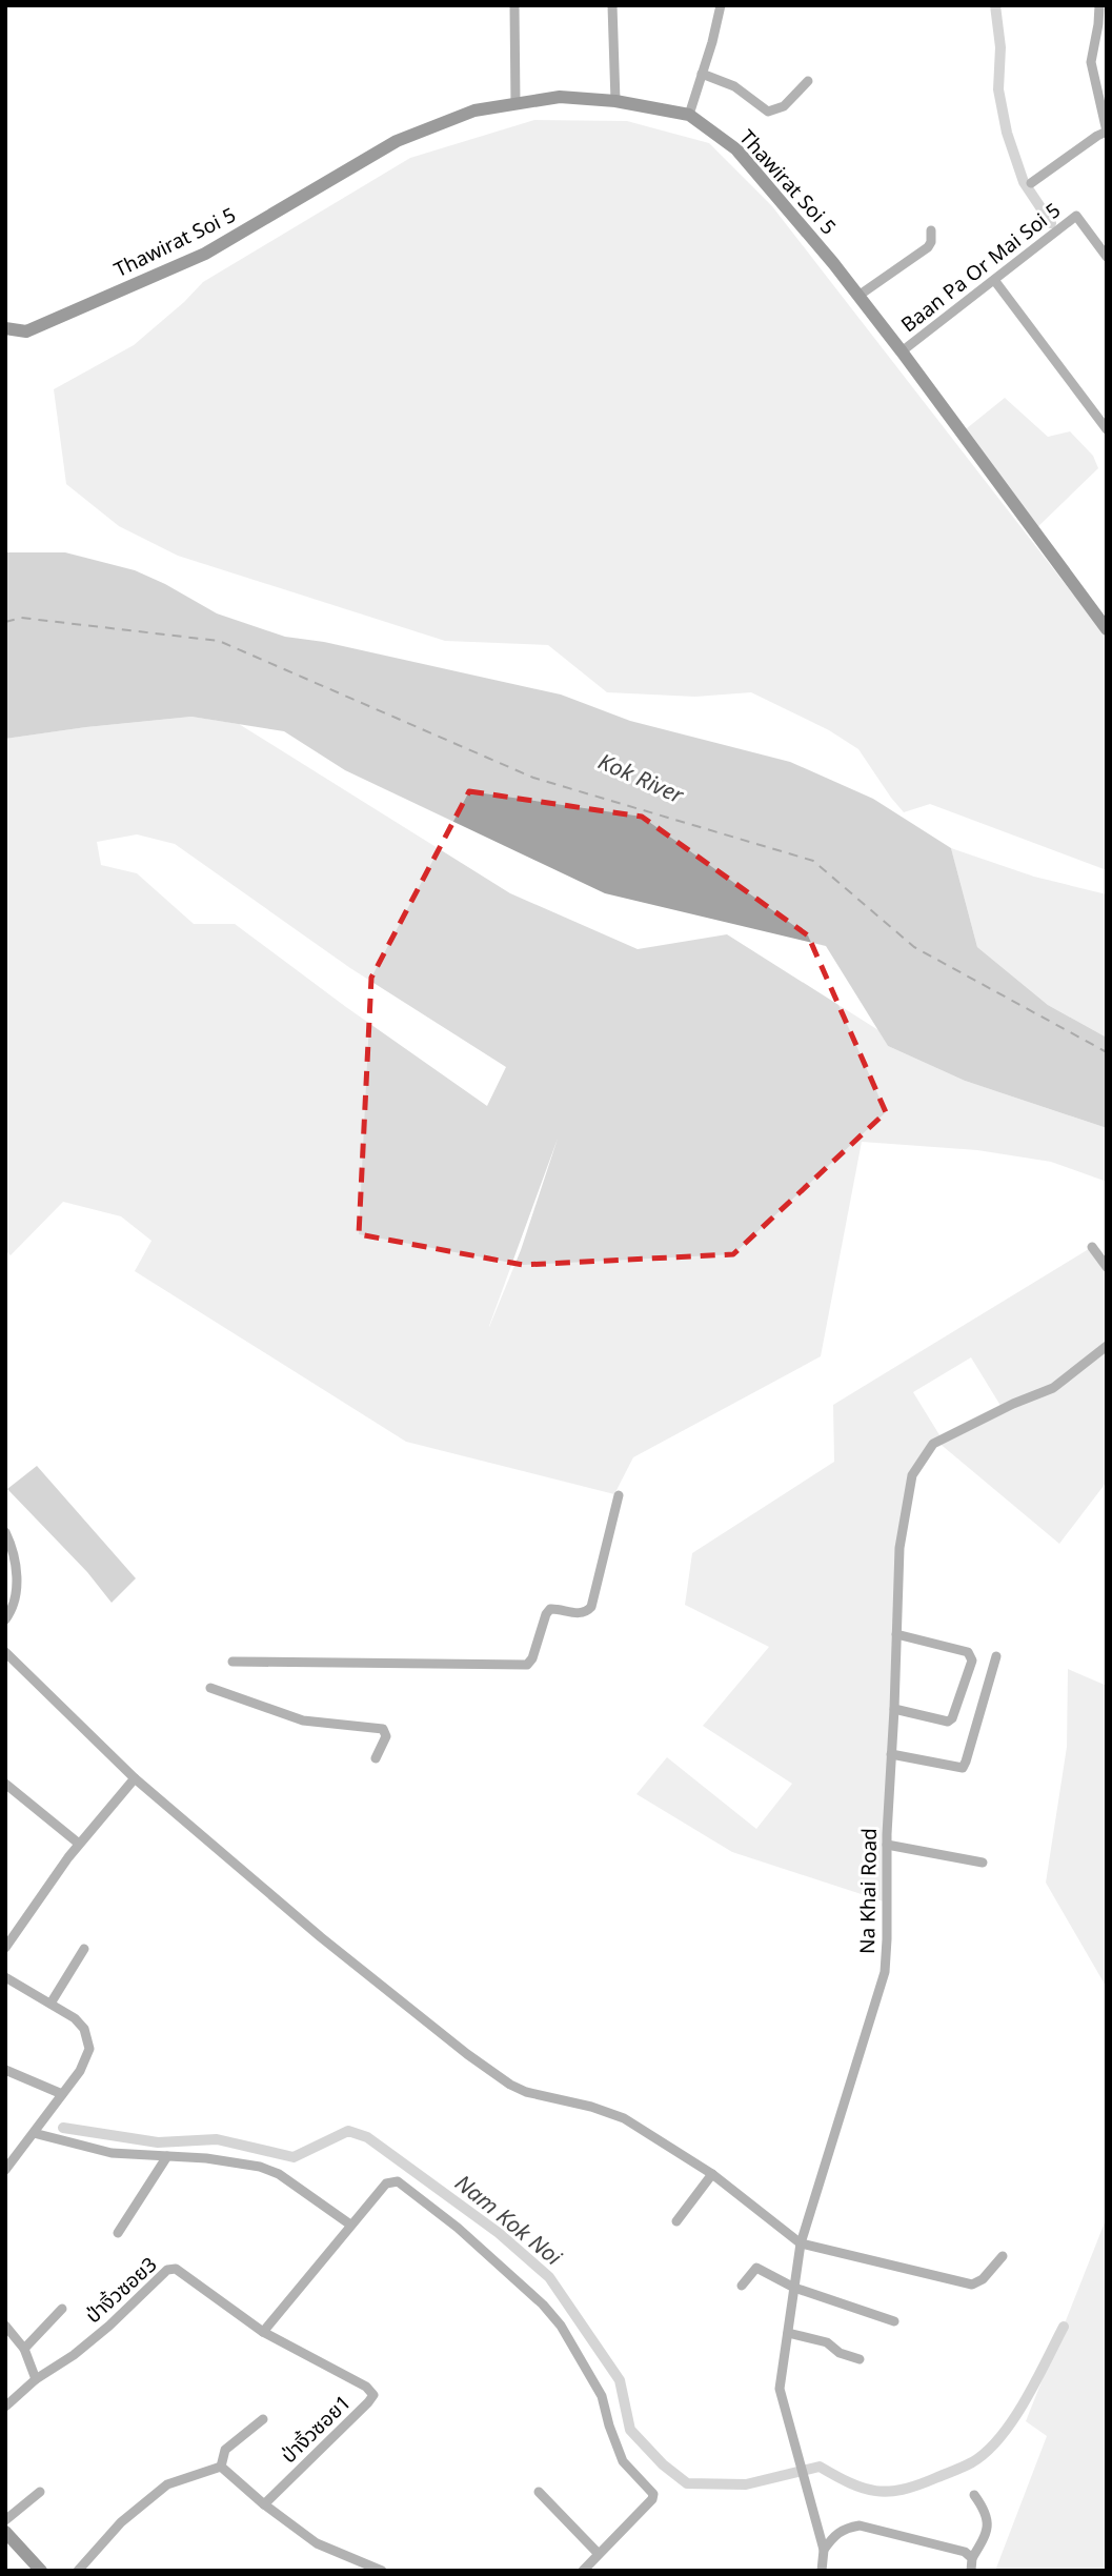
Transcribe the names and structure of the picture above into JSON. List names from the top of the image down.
{
  "streets": {
    "street": [
      "Thawirat Soi 5",
      "Baan Pa Or Mai Soi 5",
      "Na Khai Road",
      "ป่างิ้วซอย3",
      "ป่างิ้วซอย1"
    ]
  },
  "crossings": [
    ["Thawirat Soi 5", "Baan Pa Or Mai Soi 5"],
    ["ป่างิ้วซอย3", "ป่างิ้วซอย1"]
  ],
  "water": ["Kok River", "Nam Kok Noi"]
}
